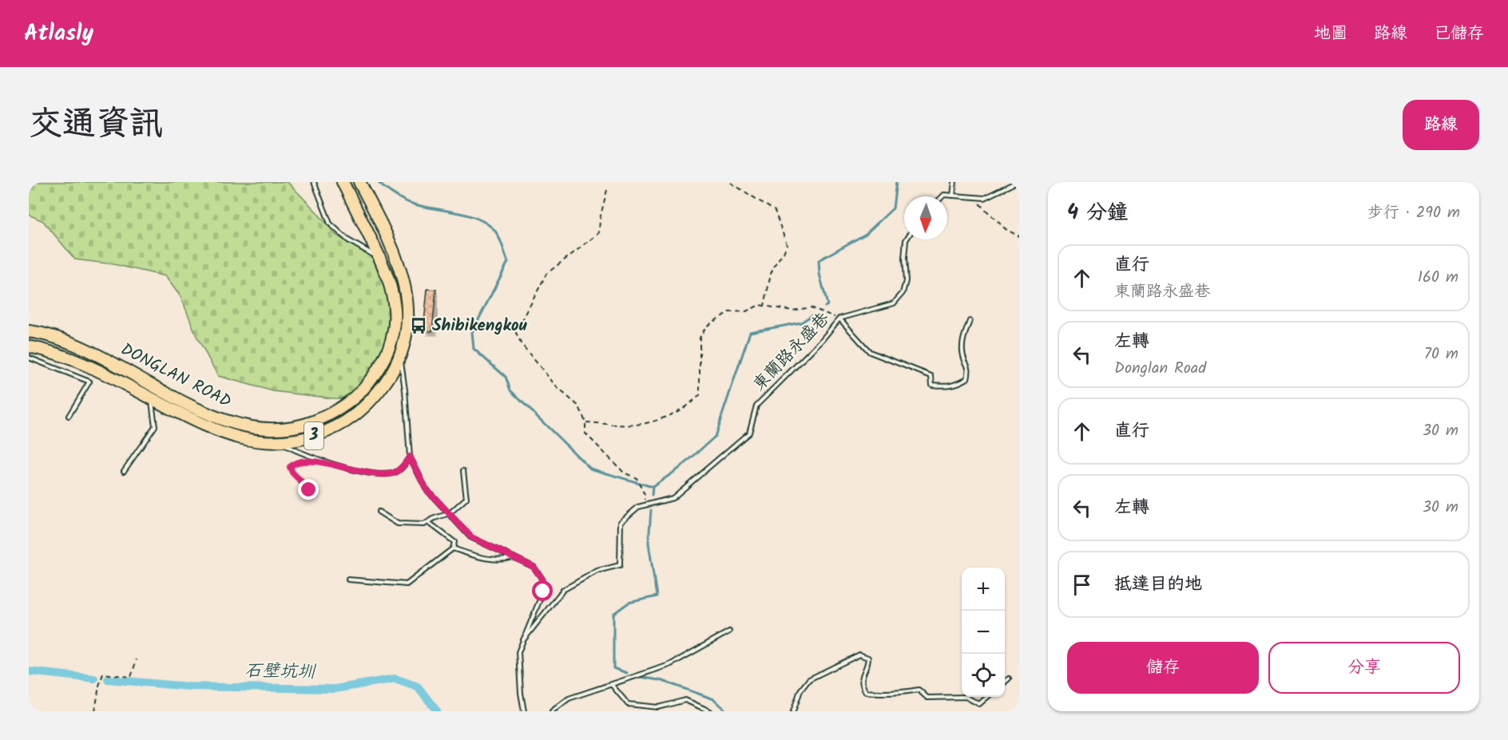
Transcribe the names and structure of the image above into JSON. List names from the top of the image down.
{
  "streets": {
    "main road": ["DONGLAN ROAD", "3"],
    "lane": ["東蘭路永盛巷"]
  },
  "crossings": [
    ["東蘭路永盛巷", "DONGLAN ROAD"]
  ],
  "water": ["石壁坑圳"],
  "places": {
    "bus stop": ["Shibikengkou"]
  },
  "north": "bottom",
  "page": {
    "header": "Atlasly",
    "nav": ["地圖", "路線", "已儲存"],
    "title": "交通資訊",
    "buttons": [
      "路線",
      ["儲存", "分享"]
    ],
    "heading": ["4 分鐘", "步行 · 290 m"],
    "list": [
      ["直行", "東蘭路永盛巷", "160 m"],
      ["左轉", "Donglan Road", "70 m"],
      ["直行", "30 m"],
      ["左轉", "30 m"],
      "抵達目的地"
    ],
    "map_buttons": ["+", "−"]
  }
}
